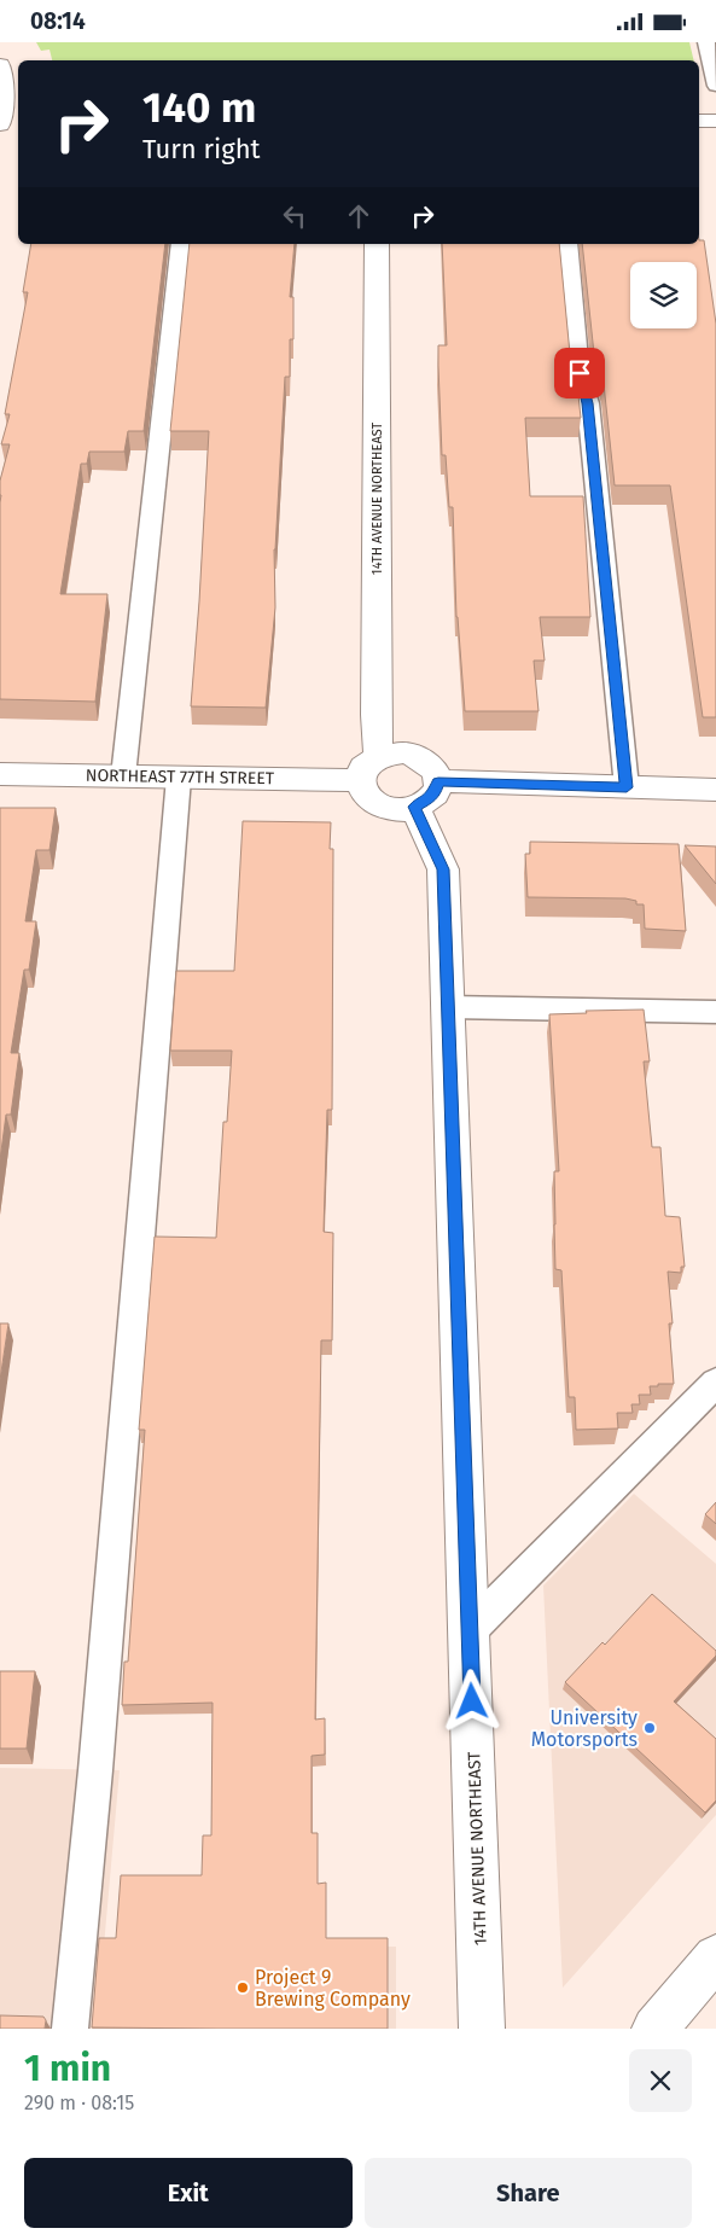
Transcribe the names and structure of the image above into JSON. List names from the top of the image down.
{
  "streets": {
    "street": ["14TH AVENUE NORTHEAST", "NORTHEAST 77TH STREET"]
  },
  "crossings": [
    ["14TH AVENUE NORTHEAST", "NORTHEAST 77TH STREET"]
  ],
  "places": ["University Motorsports", "Project 9 Brewing Company"],
  "page": {
    "status": "08:14",
    "turn": ["140 m", "Turn right"],
    "heading": ["1 min", "290 m · 08:15"],
    "buttons": ["Exit", "Share"]
  }
}
